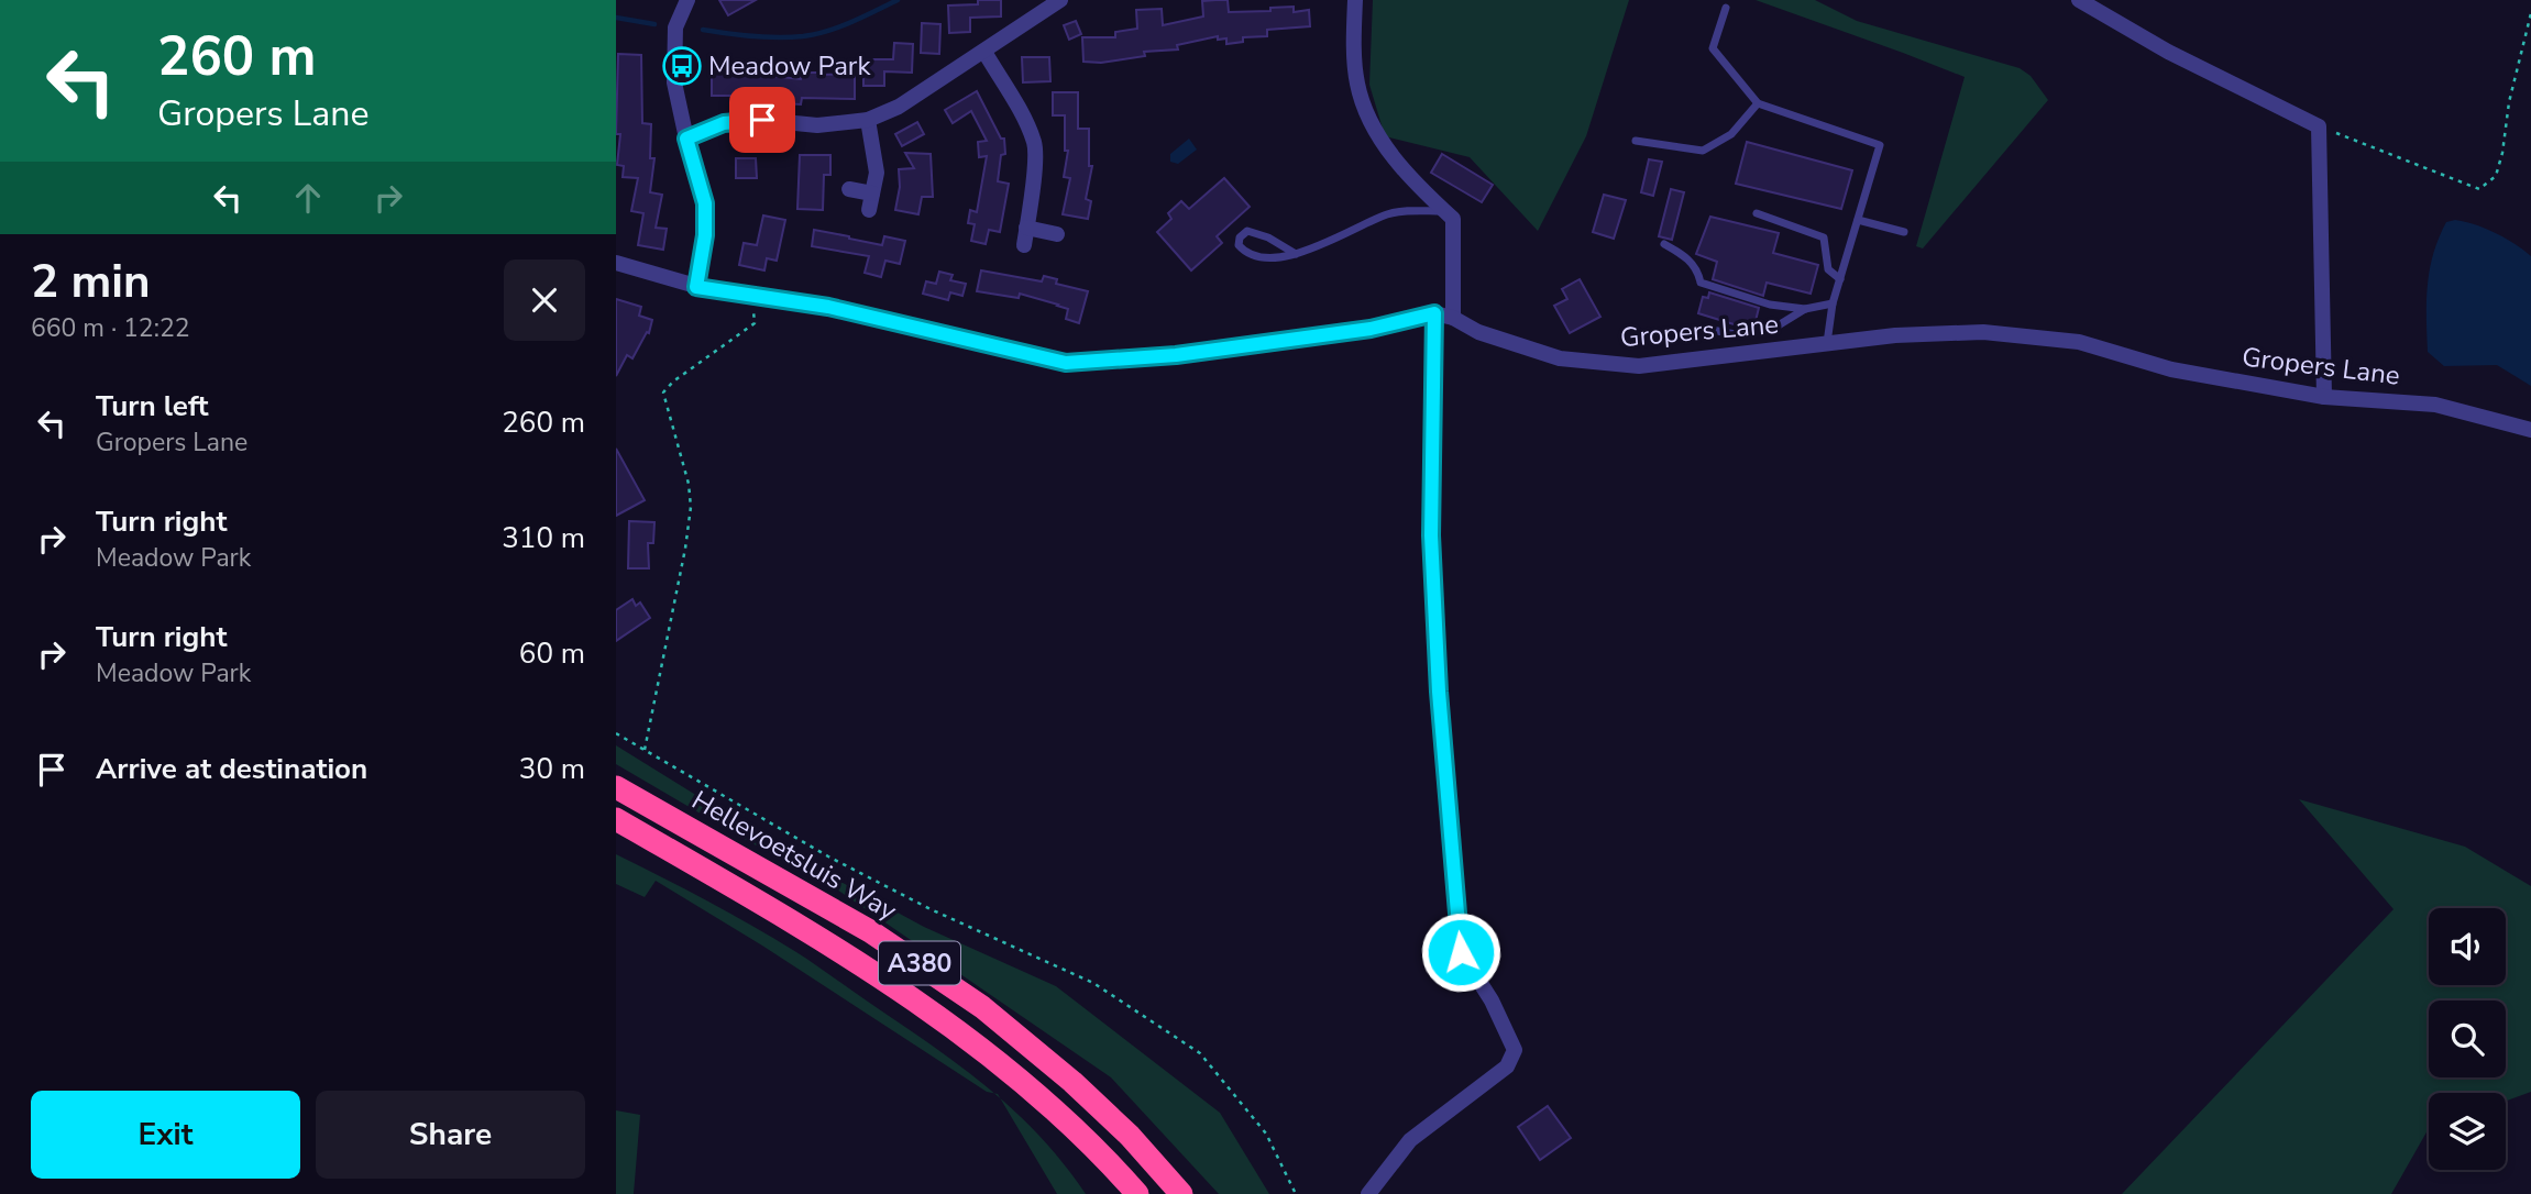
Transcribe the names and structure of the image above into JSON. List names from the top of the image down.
{
  "streets": {
    "highway": ["Hellevoetsluis Way", "A380"],
    "street": ["Gropers Lane"]
  },
  "places": {
    "bus stop": ["Meadow Park"]
  },
  "page": {
    "turn": ["260 m", "Gropers Lane"],
    "heading": ["2 min", "660 m · 12:22"],
    "list": [
      {
        "name": "Turn left",
        "note": "Gropers Lane",
        "value": "260 m"
      },
      {
        "name": "Turn right",
        "note": "Meadow Park",
        "value": "310 m"
      },
      {
        "name": "Turn right",
        "note": "Meadow Park",
        "value": "60 m"
      },
      {
        "name": "Arrive at destination",
        "value": "30 m"
      }
    ],
    "buttons": ["Exit", "Share"]
  }
}
